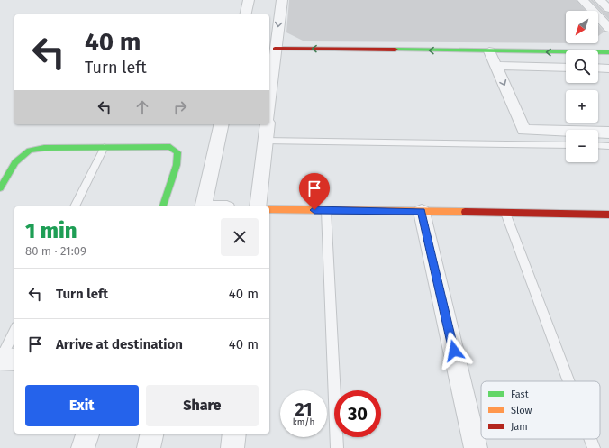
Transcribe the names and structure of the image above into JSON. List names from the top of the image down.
{
  "legend": ["Fast", "Slow", "Jam"],
  "north": "bottom left",
  "page": {
    "map_buttons": ["+", "−"],
    "turn": ["40 m", "Turn left"],
    "heading": ["1 min", "80 m · 21:09"],
    "list": [
      {
        "name": "Turn left",
        "value": "40 m"
      },
      {
        "name": "Arrive at destination",
        "value": "40 m"
      }
    ],
    "buttons": ["Exit", "Share"],
    "speed": "21 km/h",
    "limit": "30"
  }
}
